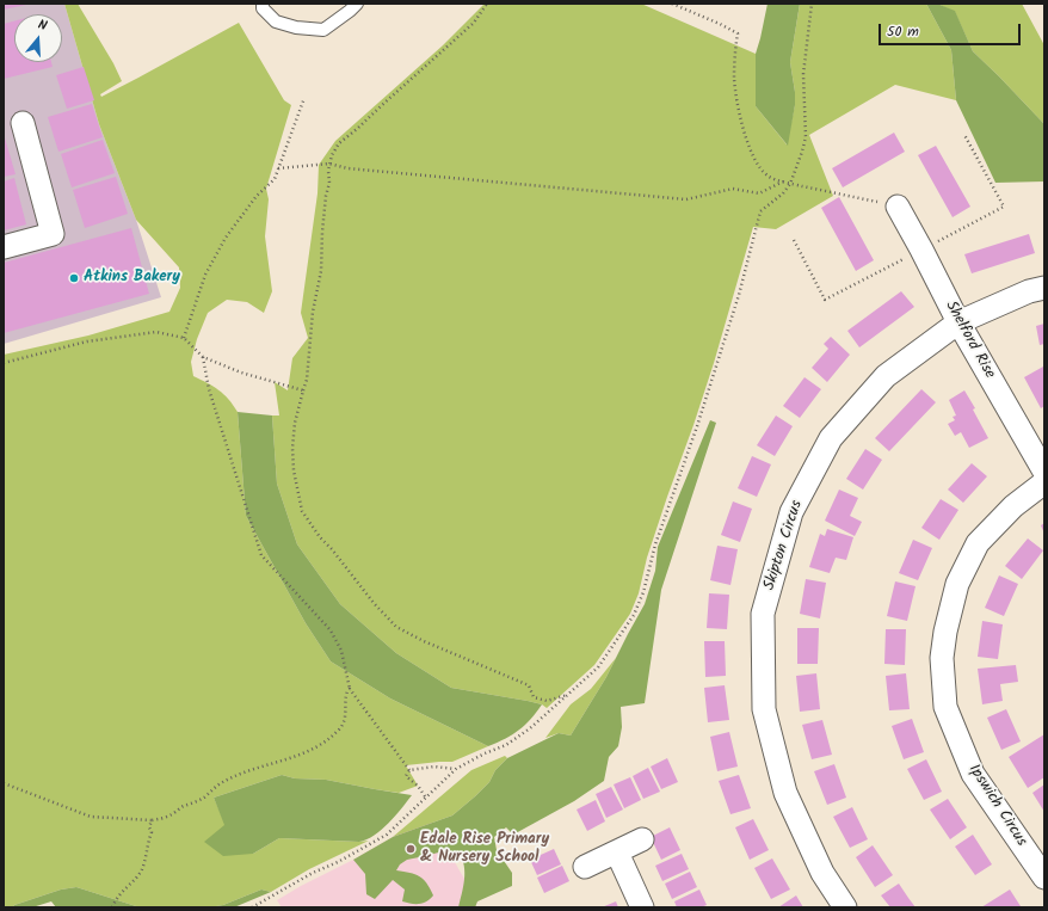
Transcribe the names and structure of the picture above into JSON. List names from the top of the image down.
{
  "streets": {
    "street": ["Shelford Rise", "Skipton Circus", "Ipswich Circus"]
  },
  "crossings": [
    ["Shelford Rise", "Skipton Circus"]
  ],
  "places": ["Atkins Bakery", "Edale Rise Primary & Nursery School"],
  "scale_bar": "50 m",
  "north": "top"
}
